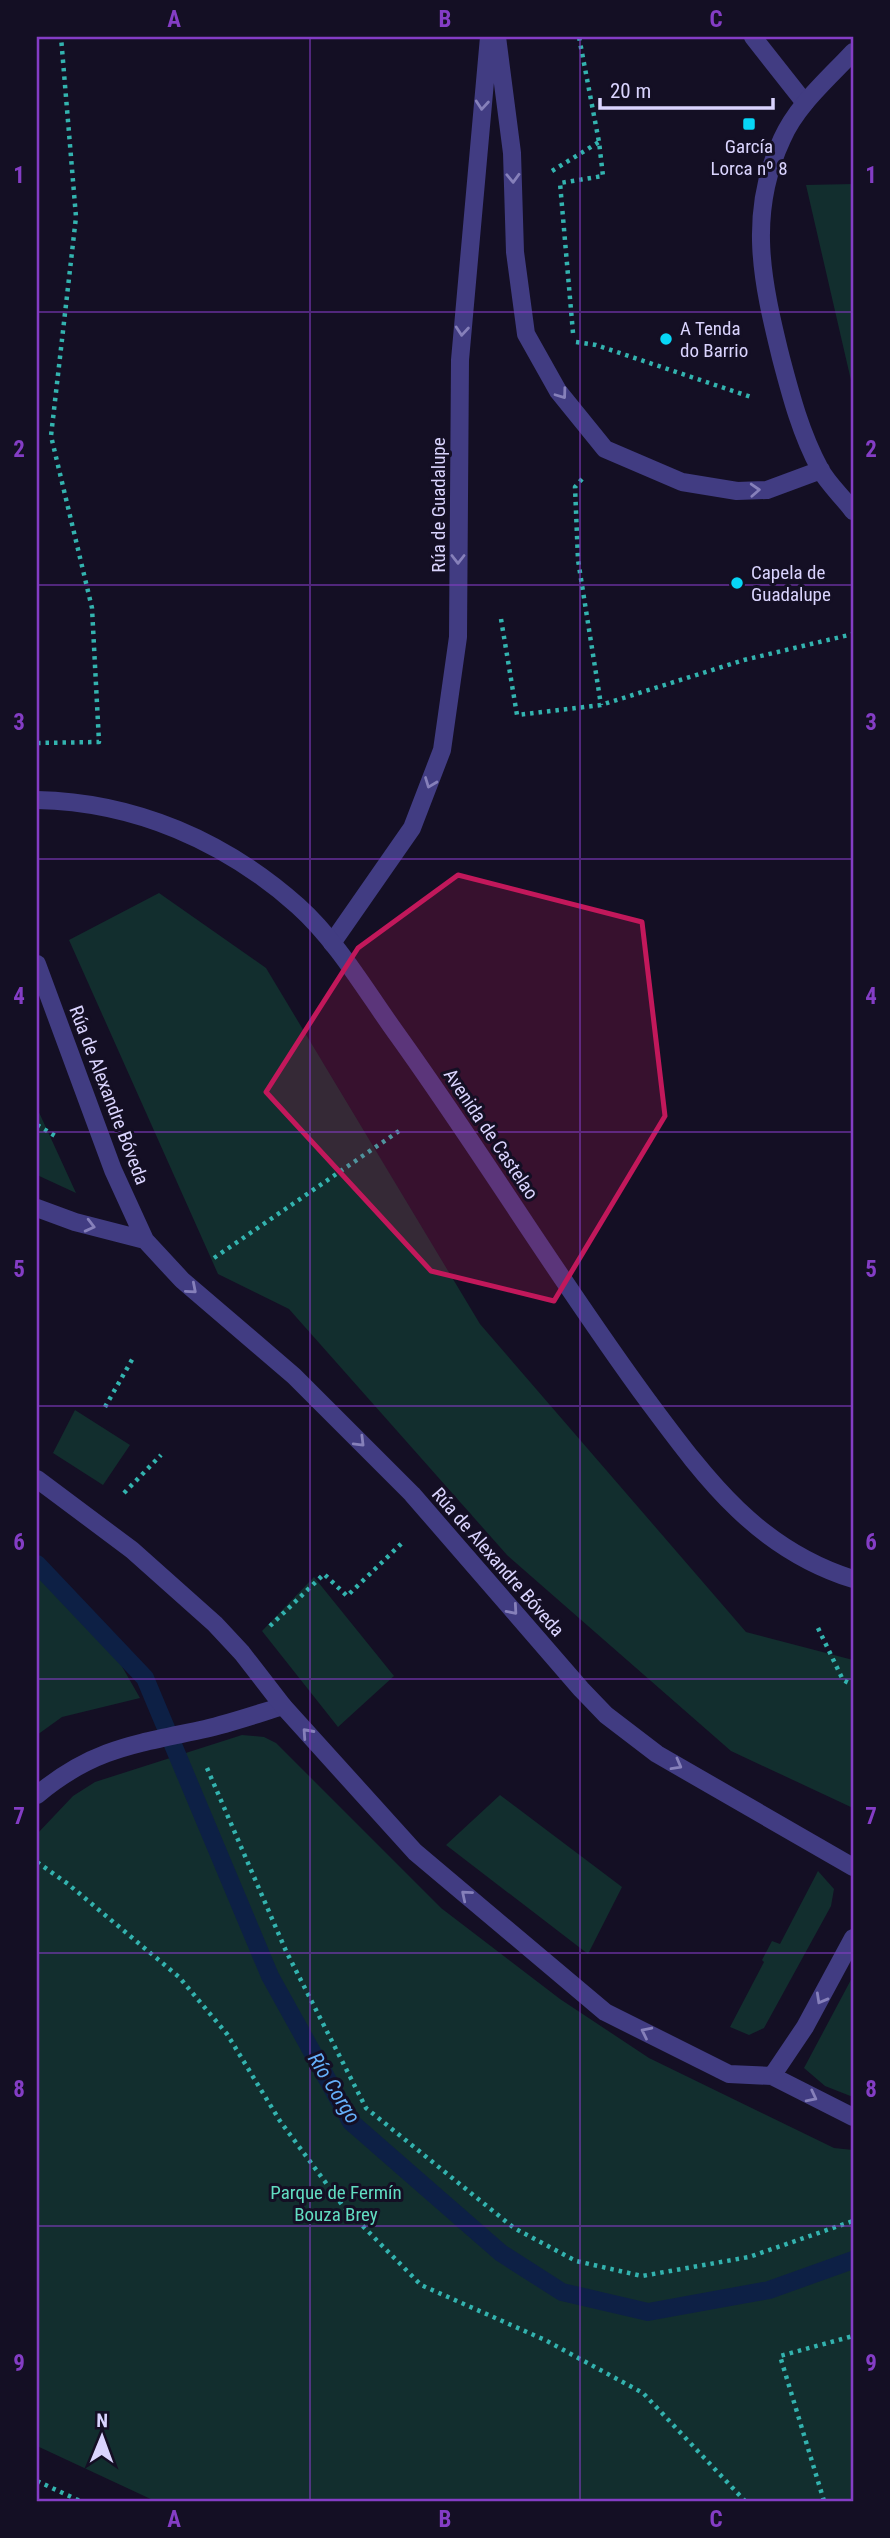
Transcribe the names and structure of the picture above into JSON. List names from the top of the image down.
{
  "streets": {
    "street": ["Rúa de Guadalupe", "Rúa de Alexandre Bóveda", "Avenida de Castelao"]
  },
  "crossings": [
    ["Rúa de Guadalupe", "Avenida de Castelao"]
  ],
  "one_way": ["Rúa de Guadalupe", "Rúa de Alexandre Bóveda"],
  "water": ["Río Corgo"],
  "parks": ["Parque de Fermín Bouza Brey"],
  "places": {
    "transit": ["García Lorca nº 8"],
    "other": ["A Tenda do Barrio", "Capela de Guadalupe"]
  },
  "scale_bar": "20 m",
  "north": "top",
  "grid": {
    "columns": ["A", "B", "C"],
    "rows": [
      "1",
      "2",
      "3",
      "4",
      "5",
      "6",
      "7",
      "8",
      "9"
    ]
  }
}
